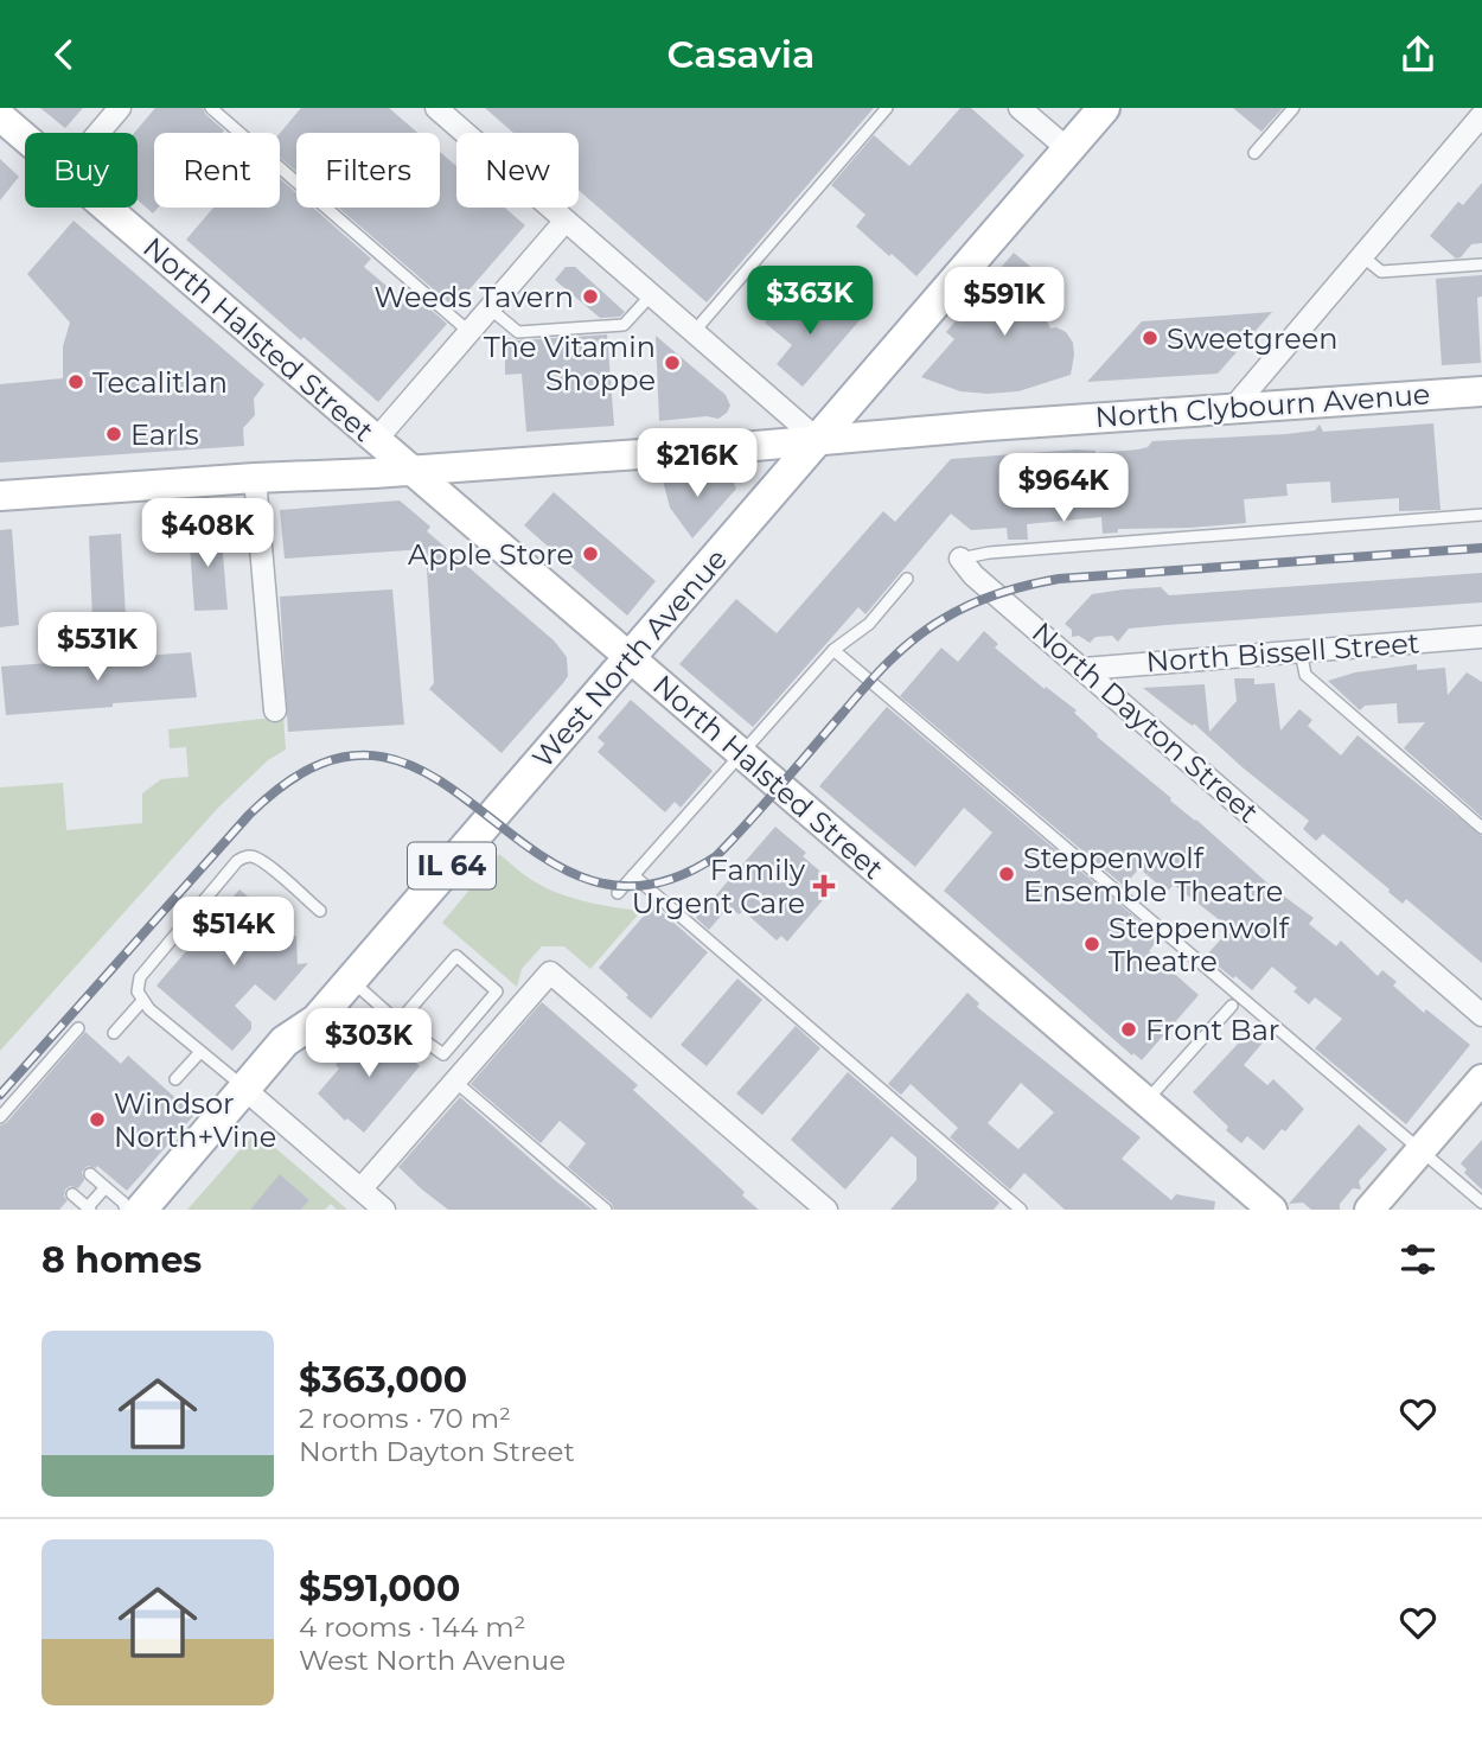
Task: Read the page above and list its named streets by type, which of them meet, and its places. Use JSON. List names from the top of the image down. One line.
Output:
{"streets":{"main road":["North Halsted Street","North Clybourn Avenue","West North Avenue","IL 64"],"street":["North Bissell Street","North Dayton Street"]},"crossings":[["North Halsted Street","North Clybourn Avenue"],["North Halsted Street","West North Avenue"],["North Clybourn Avenue","West North Avenue"],["North Bissell Street","North Dayton Street"]],"places":{"other":["Weeds Tavern","Sweetgreen","The Vitamin Shoppe","Tecalitlan","Earls","Apple Store","Steppenwolf Ensemble Theatre","Steppenwolf Theatre","Front Bar","Windsor North+Vine"],"health":["Family Urgent Care"]},"page":{"header":"Casavia","chip":["Buy","Rent","Filters","New"],"price":["$363K","$591K","$216K","$964K","$408K","$531K","$514K","$303K"],"heading":"8 homes","list":[{"name":"$363,000","note":"2 rooms · 70 m² · North Dayton Street"},{"name":"$591,000","note":"4 rooms · 144 m² · West North Avenue"}]}}
